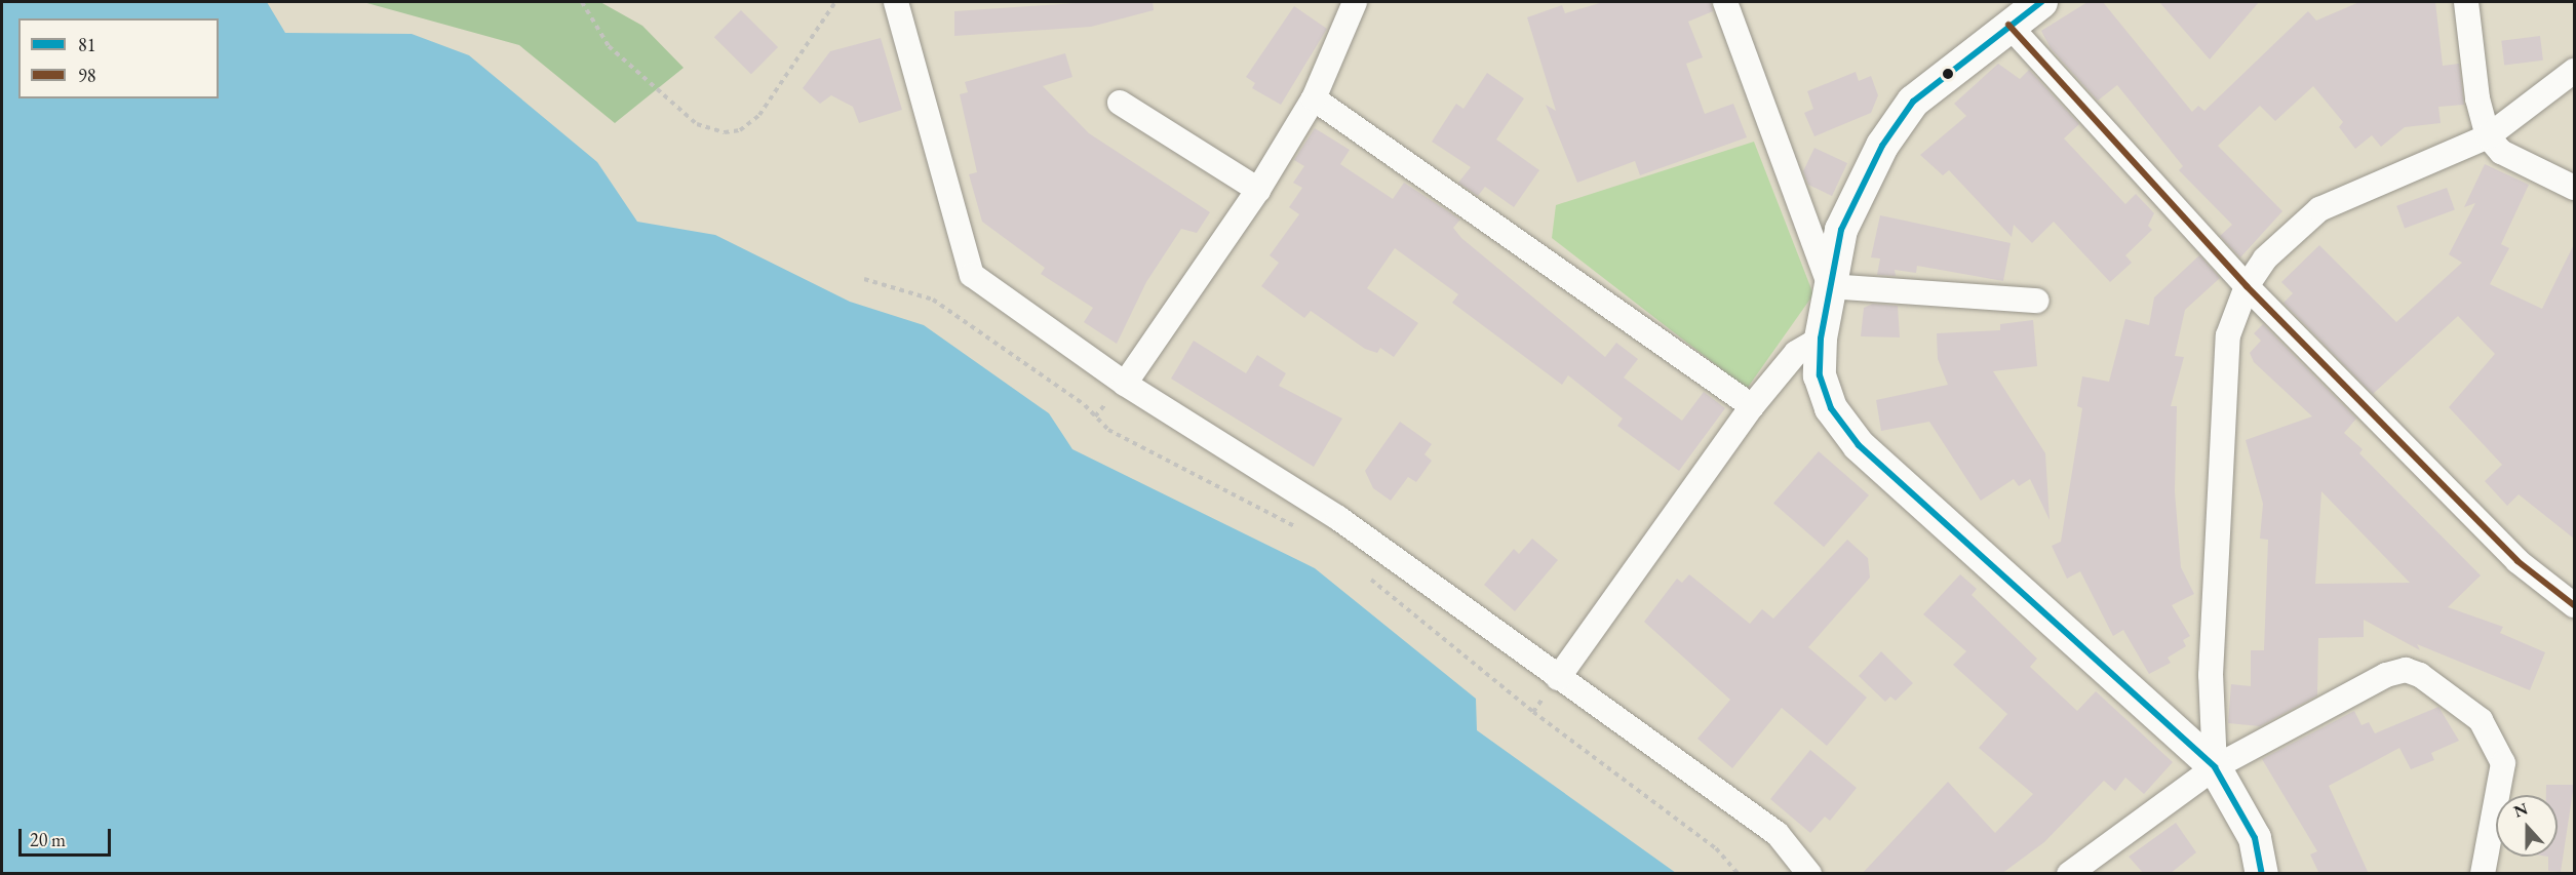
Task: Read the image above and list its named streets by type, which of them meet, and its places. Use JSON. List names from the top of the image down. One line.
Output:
{"lines":["transit line 81","transit line 98"],"legend":["81","98"],"scale_bar":"20 m","north":"top"}
